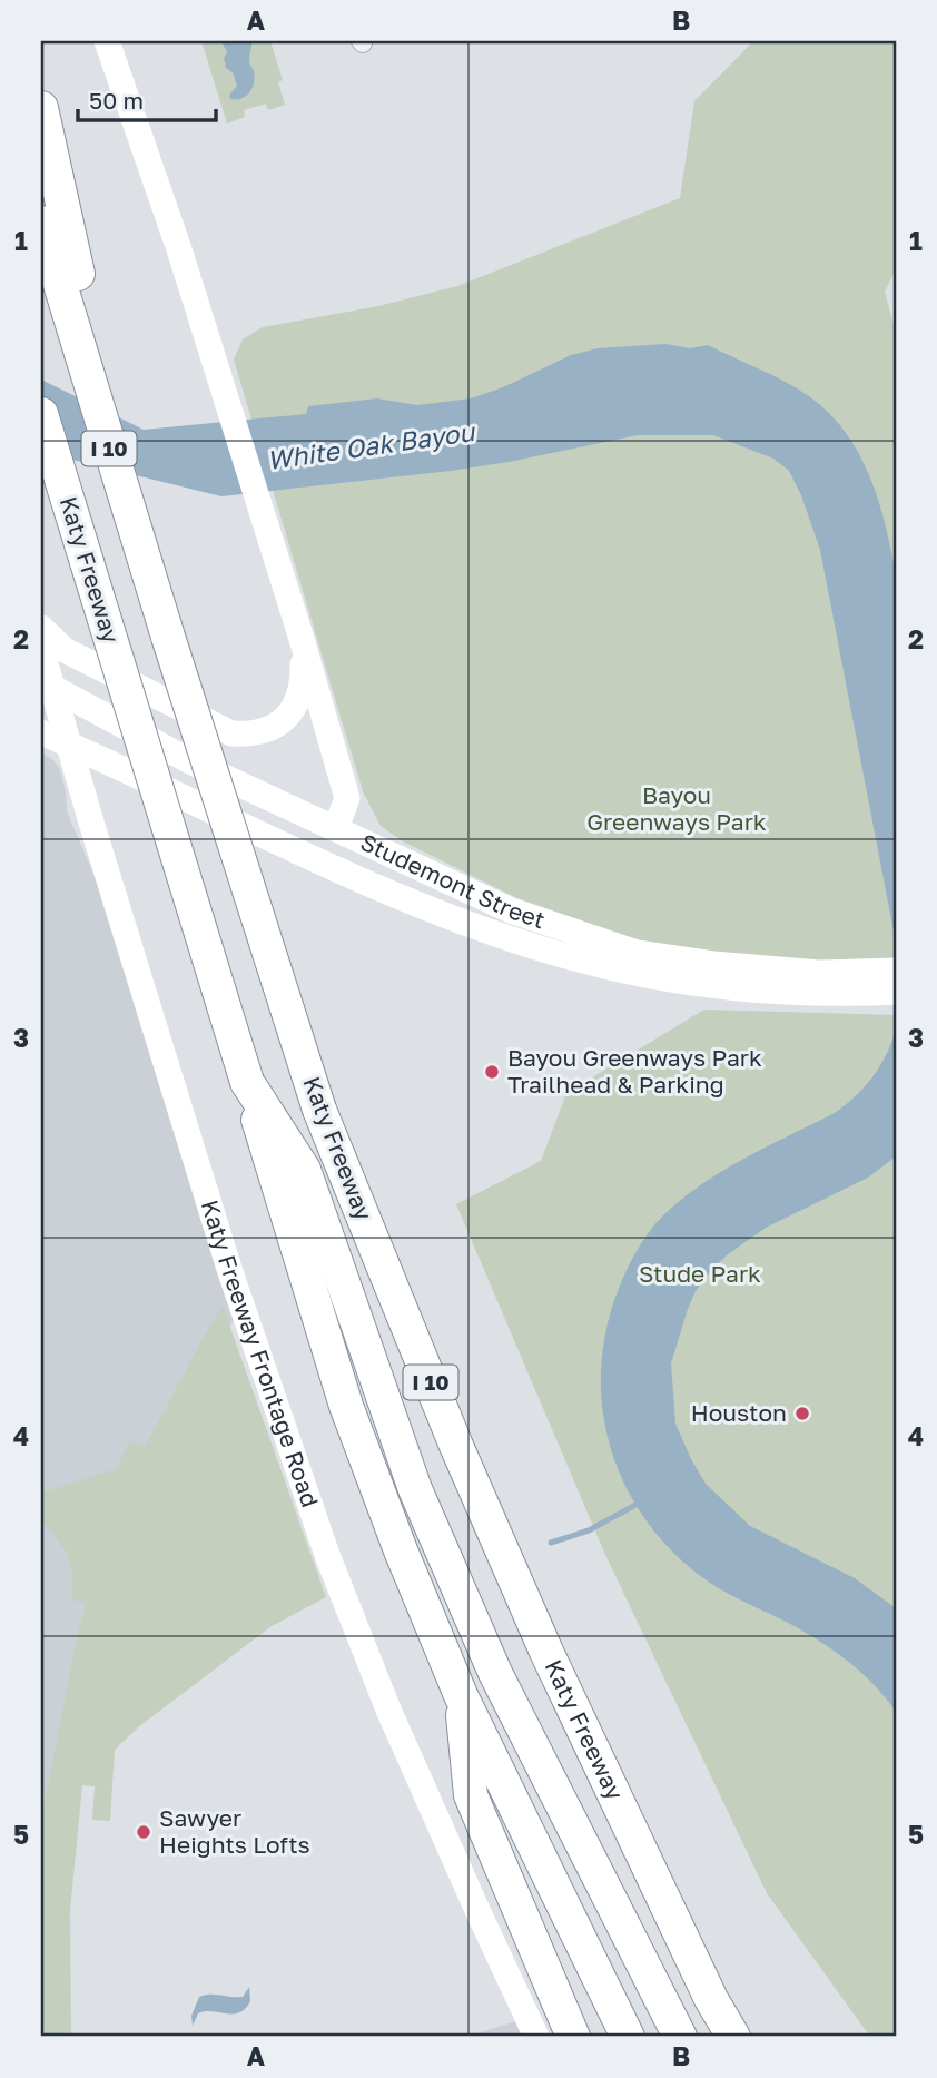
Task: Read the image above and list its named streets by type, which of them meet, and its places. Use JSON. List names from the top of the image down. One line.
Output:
{"streets":{"highway":["I 10","Katy Freeway"],"main road":["Studemont Street","Katy Freeway Frontage Road"]},"crossings":[["Studemont Street","Katy Freeway Frontage Road"]],"water":["White Oak Bayou"],"parks":["Bayou Greenways Park","Stude Park"],"places":["Bayou Greenways Park Trailhead & Parking","Houston","Sawyer Heights Lofts"],"scale_bar":"50 m","grid":{"columns":["A","B"],"rows":["1","2","3","4","5"]}}
